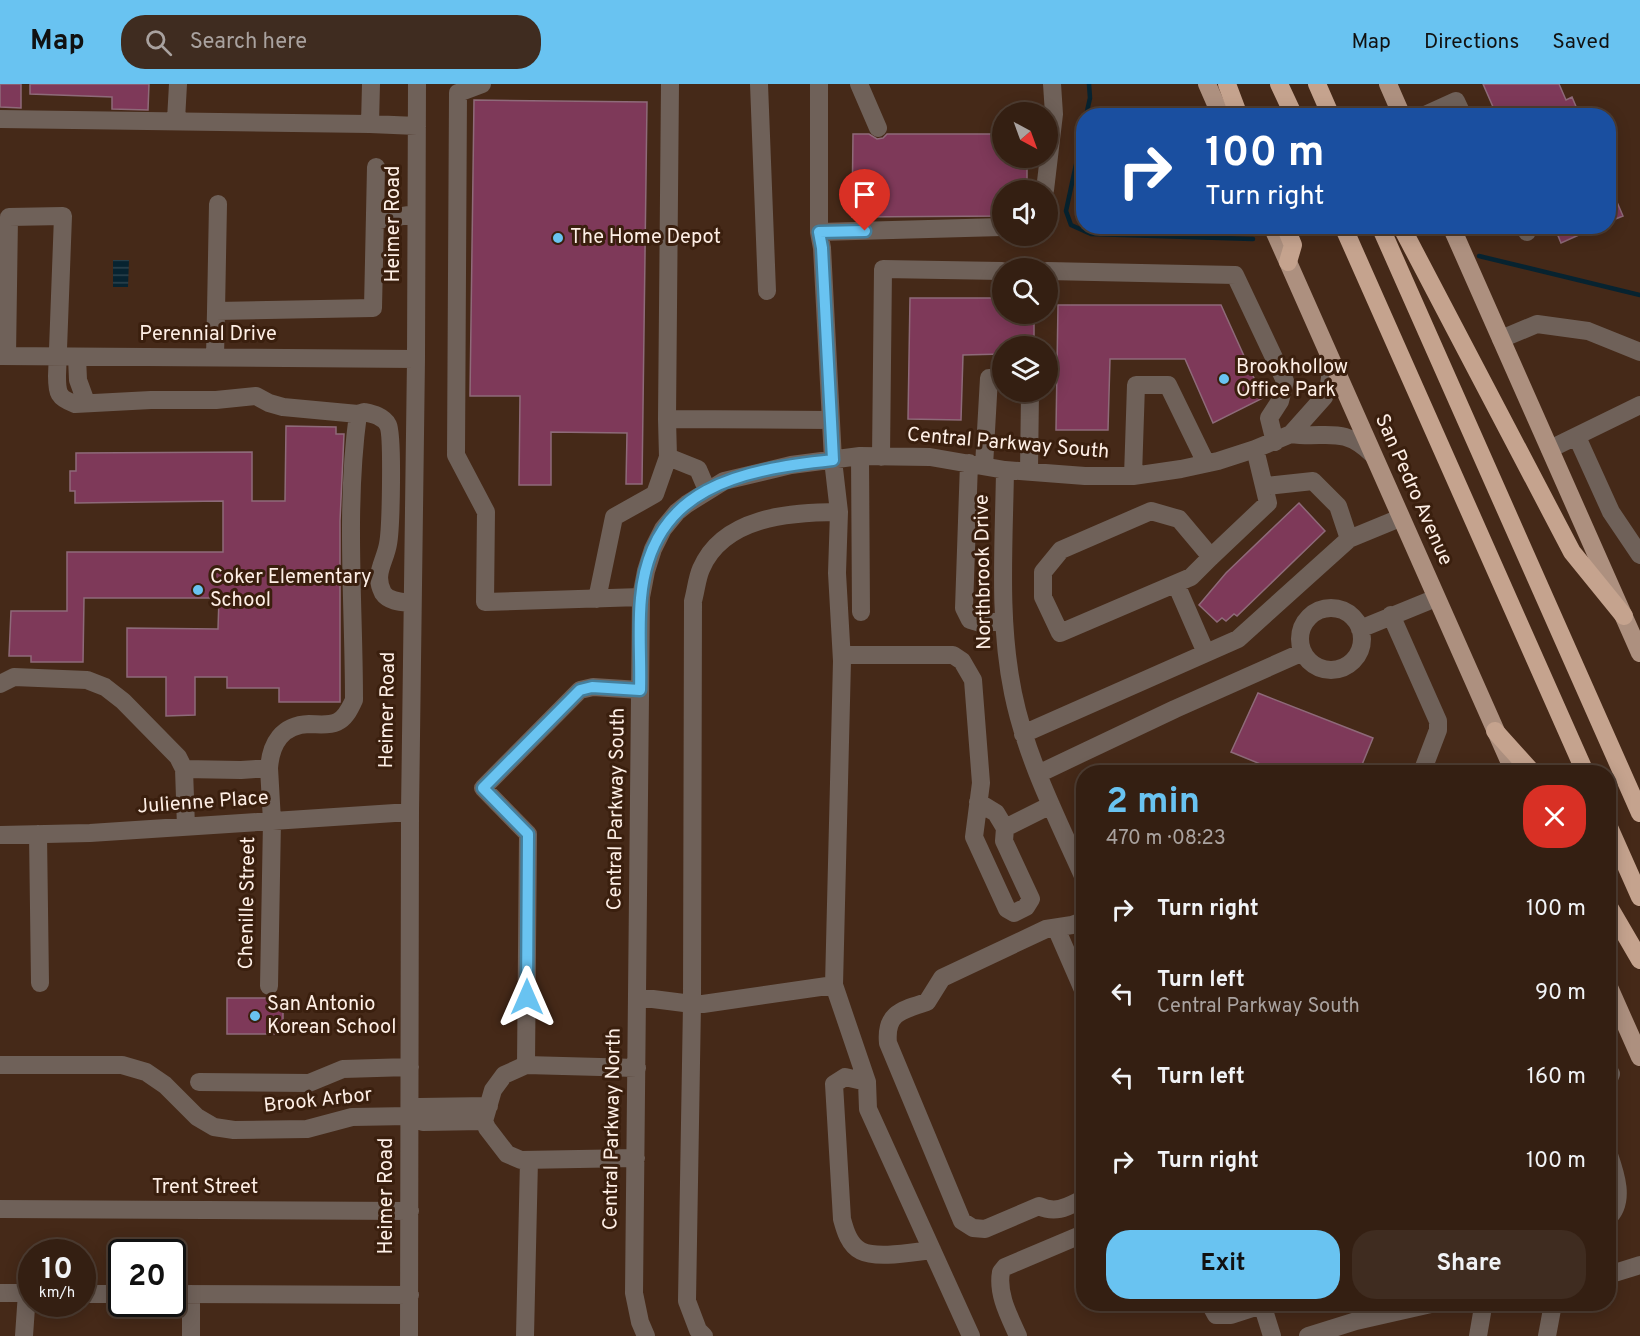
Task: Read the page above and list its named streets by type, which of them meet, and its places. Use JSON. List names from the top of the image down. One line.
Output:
{"streets":{"main road":["San Pedro Avenue"],"street":["Heimer Road","Perennial Drive","Central Parkway South","Northbrook Drive","Julienne Place","Chenille Street","Brook Arbor","Central Parkway North","Trent Street"]},"crossings":[["Heimer Road","Perennial Drive"],["Heimer Road","Julienne Place"],["Heimer Road","Brook Arbor"],["Heimer Road","Trent Street"],["Central Parkway South","San Pedro Avenue"],["Central Parkway South","Northbrook Drive"],["Central Parkway South","Central Parkway North"],["Julienne Place","Chenille Street"]],"places":["The Home Depot","Brookhollow Office Park","Coker Elementary School","San Antonio Korean School"],"north":"bottom right","page":{"header":"Map","search":"Search here","nav":["Map","Directions","Saved"],"turn":["100 m","Turn right"],"heading":["2 min","470 m · 08:23"],"list":[{"name":"Turn right","value":"100 m"},{"name":"Turn left","note":"Central Parkway South","value":"90 m"},{"name":"Turn left","value":"160 m"},{"name":"Turn right","value":"100 m"}],"buttons":["Exit","Share"],"speed":"10 km/h","limit":"20"}}
